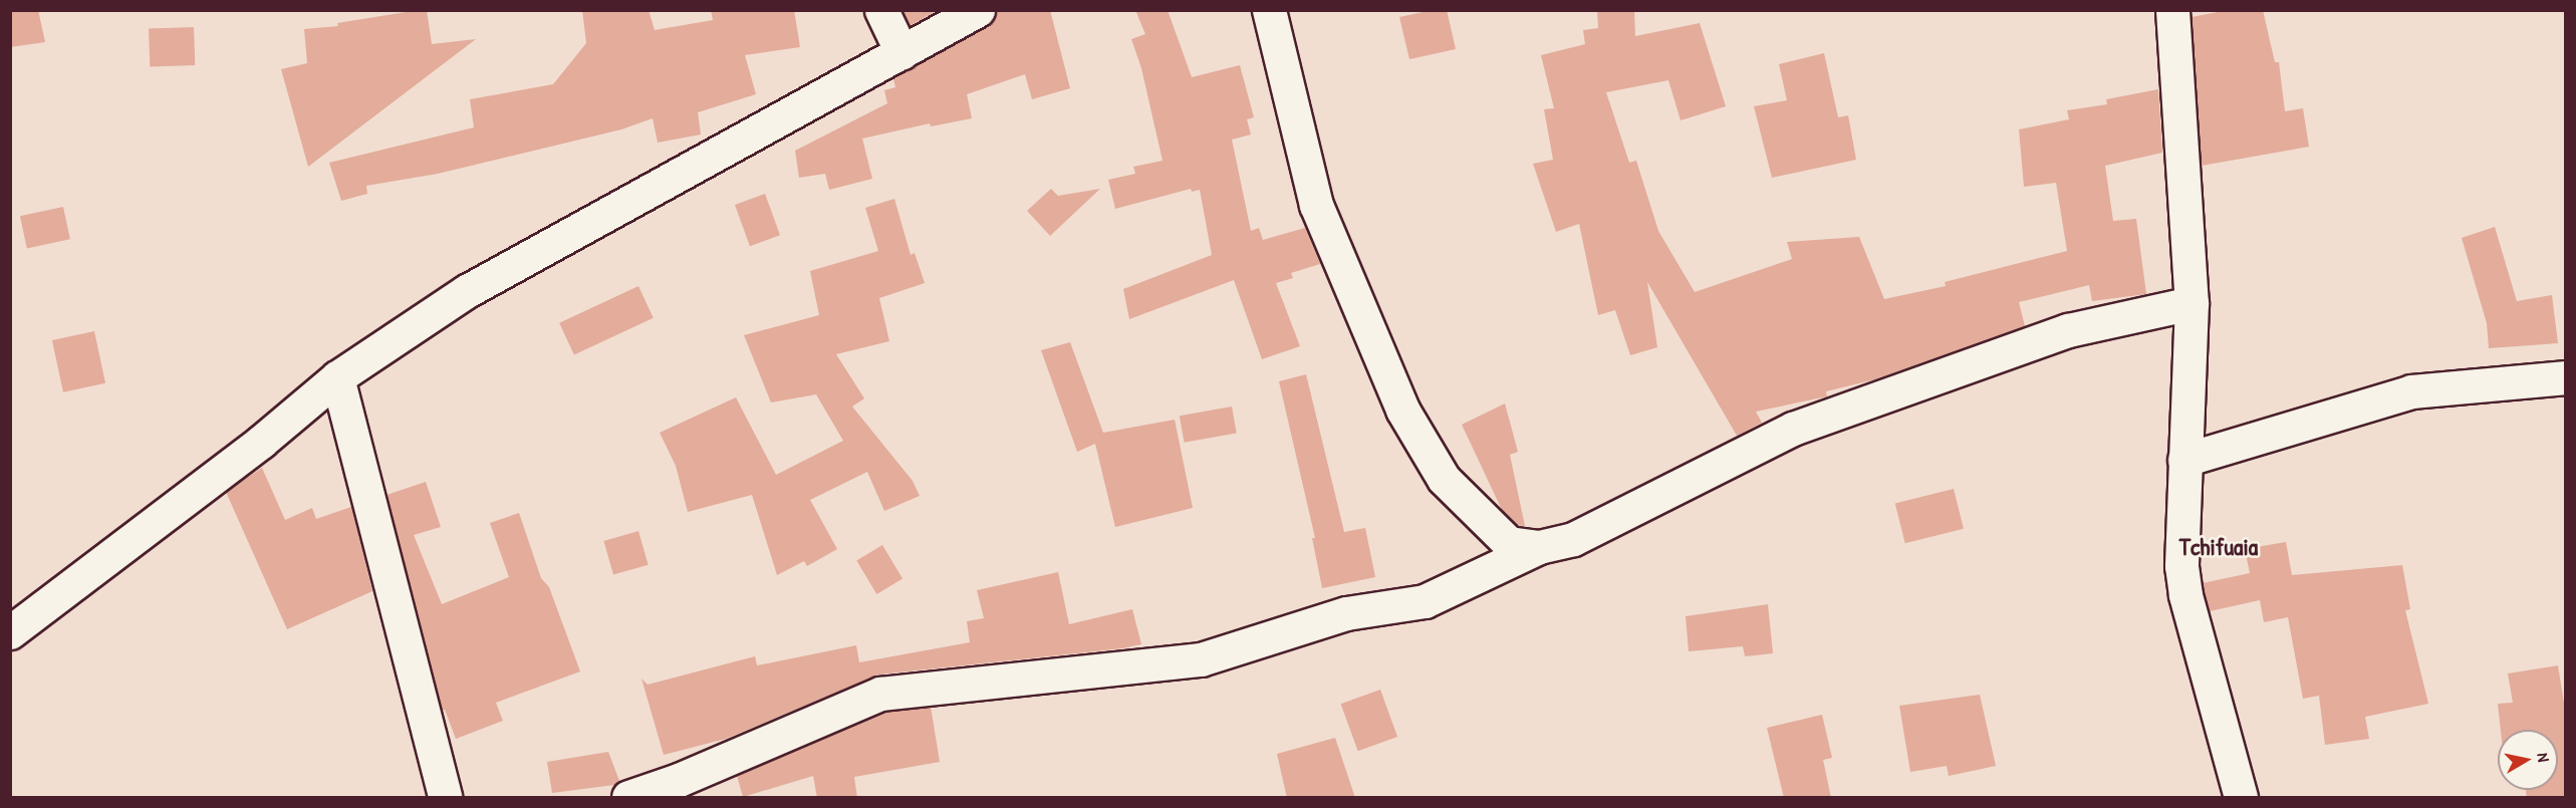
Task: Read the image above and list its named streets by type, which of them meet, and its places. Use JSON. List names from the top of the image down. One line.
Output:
{"districts":["Tchifuaia"],"north":"right"}
